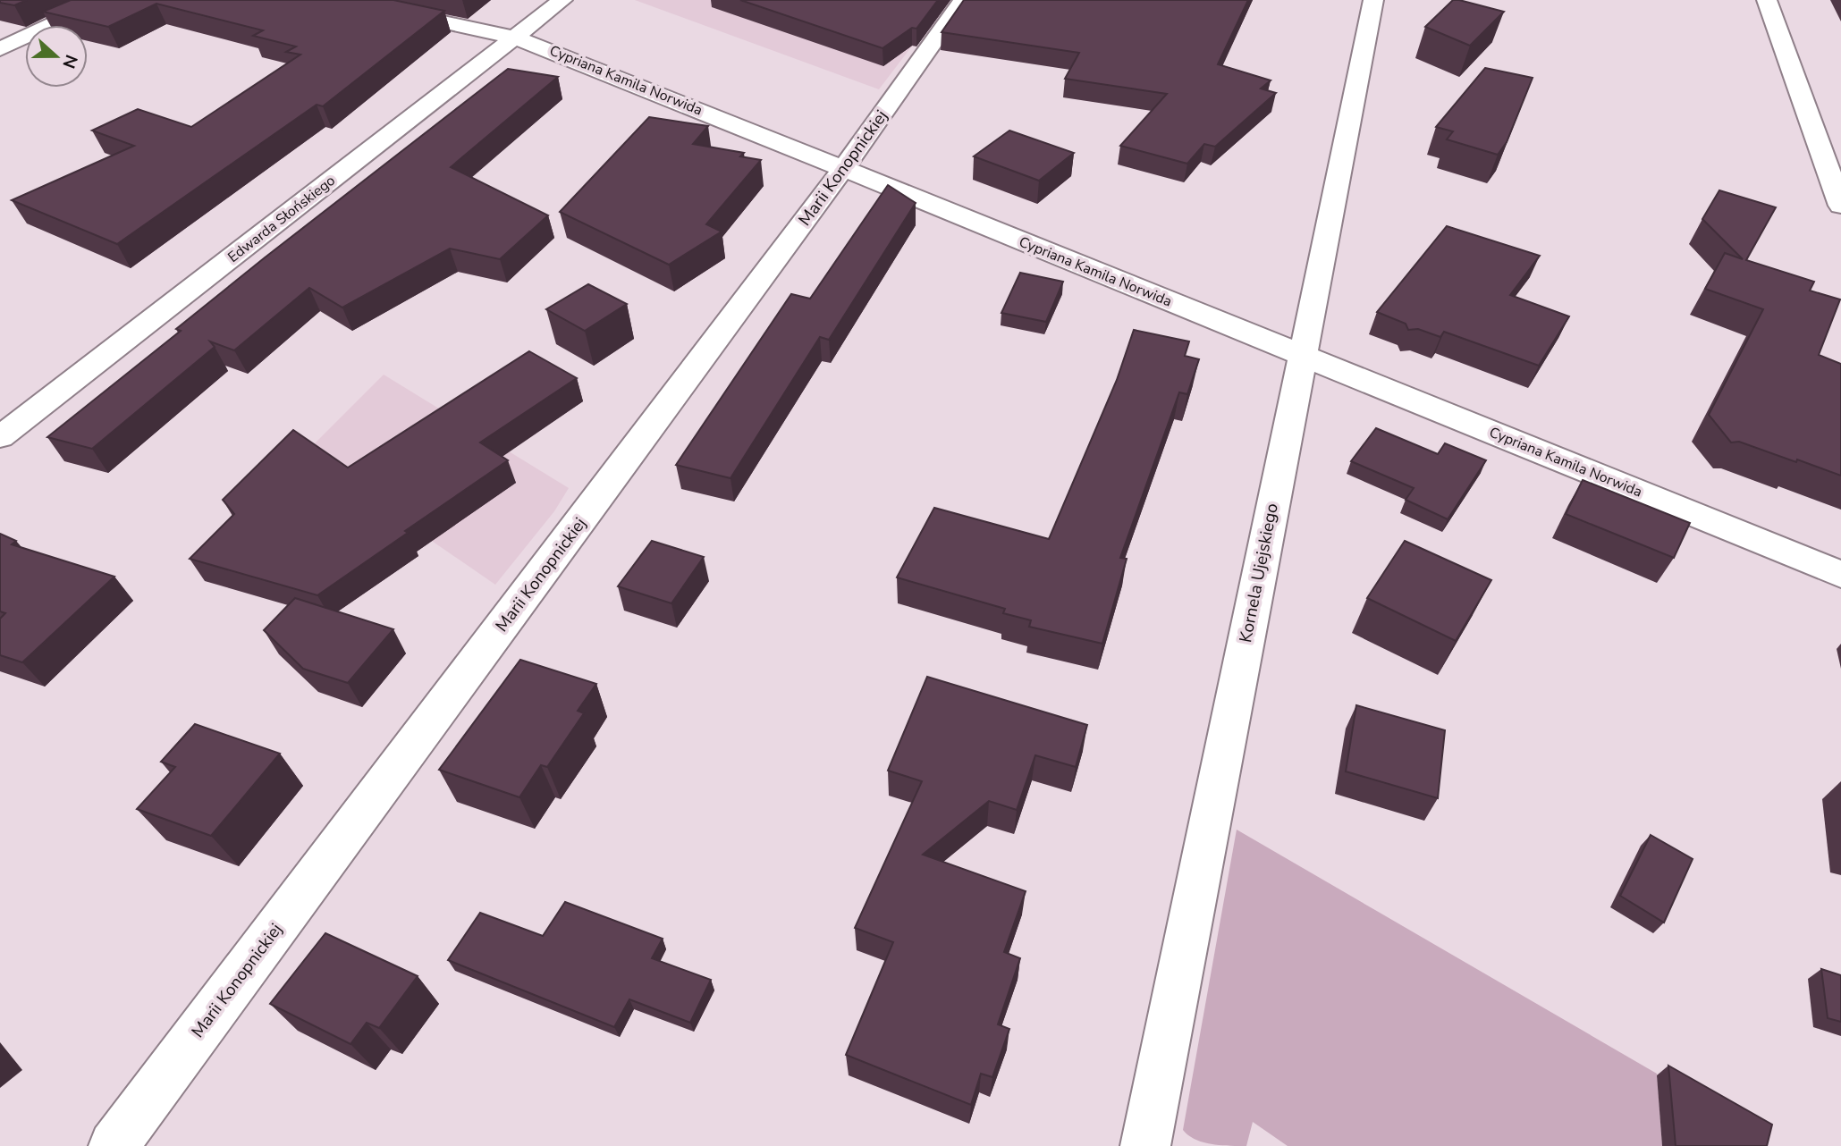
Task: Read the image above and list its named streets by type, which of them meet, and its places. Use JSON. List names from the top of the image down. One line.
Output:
{"streets":{"street":["Cypriana Kamila Norwida","Marii Konopnickiej","Edwarda Słońskiego","Kornela Ujejskiego"]},"crossings":[["Cypriana Kamila Norwida","Marii Konopnickiej"],["Cypriana Kamila Norwida","Edwarda Słońskiego"],["Cypriana Kamila Norwida","Kornela Ujejskiego"]],"north":"right"}
